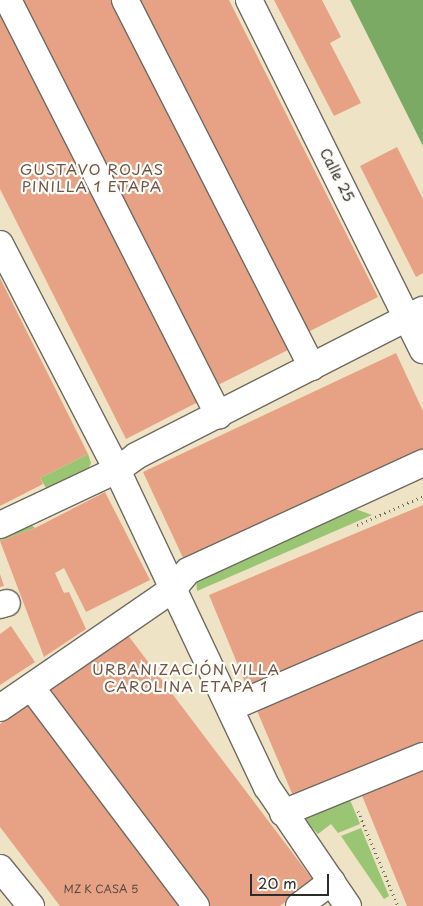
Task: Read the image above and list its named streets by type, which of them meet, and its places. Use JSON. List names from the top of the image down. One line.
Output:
{"streets":{"street":["Calle 25"]},"districts":["GUSTAVO ROJAS PINILLA 1 ETAPA","URBANIZACIÓN VILLA CAROLINA ETAPA 1"],"house_numbers":["MZ K CASA 5"],"scale_bar":"20 m"}
